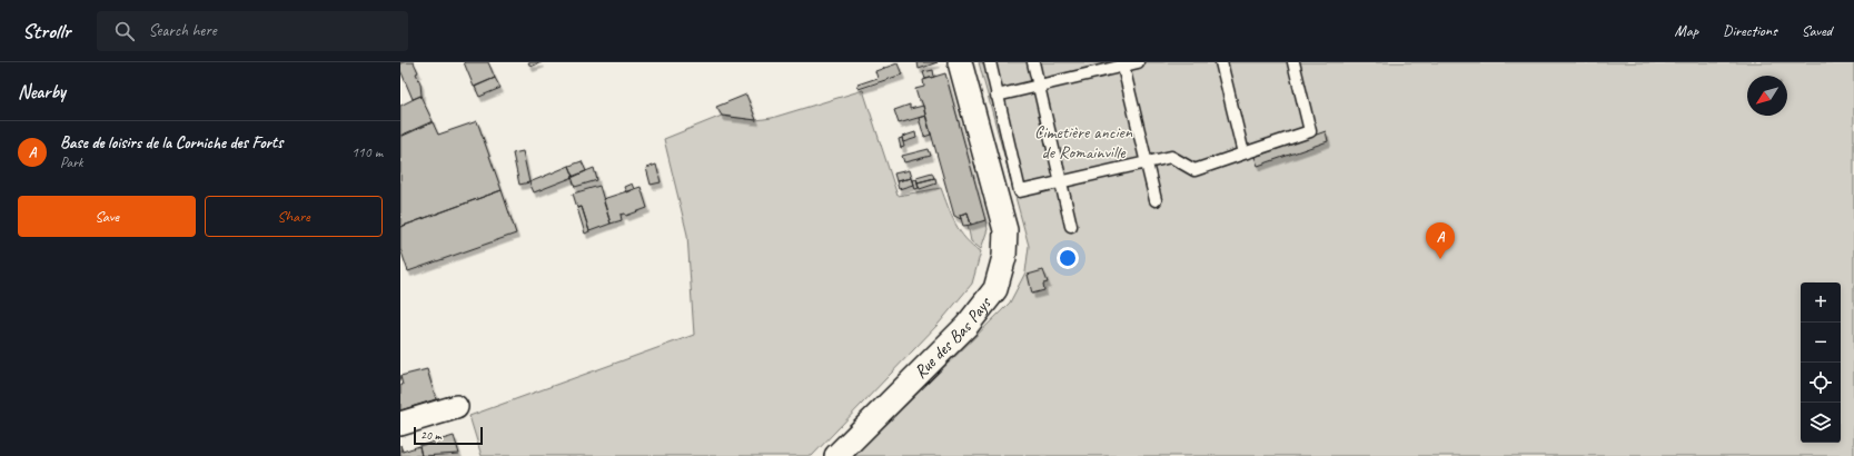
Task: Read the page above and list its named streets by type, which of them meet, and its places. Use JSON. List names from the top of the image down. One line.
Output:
{"streets":{"street":["Rue des Bas Pays"]},"parks":["Cimetière ancien de Romainville"],"scale_bar":"20 m","north":"bottom left","page":{"header":"Strollr","search":"Search here","nav":["Map","Directions","Saved"],"heading":"Nearby","list":[{"mark":"A","name":"Base de loisirs de la Corniche des Forts","note":"Park","value":"110 m"}],"buttons":["Save","Share"],"pins":"A","map_buttons":["+","−"],"scale":"20 m"}}
